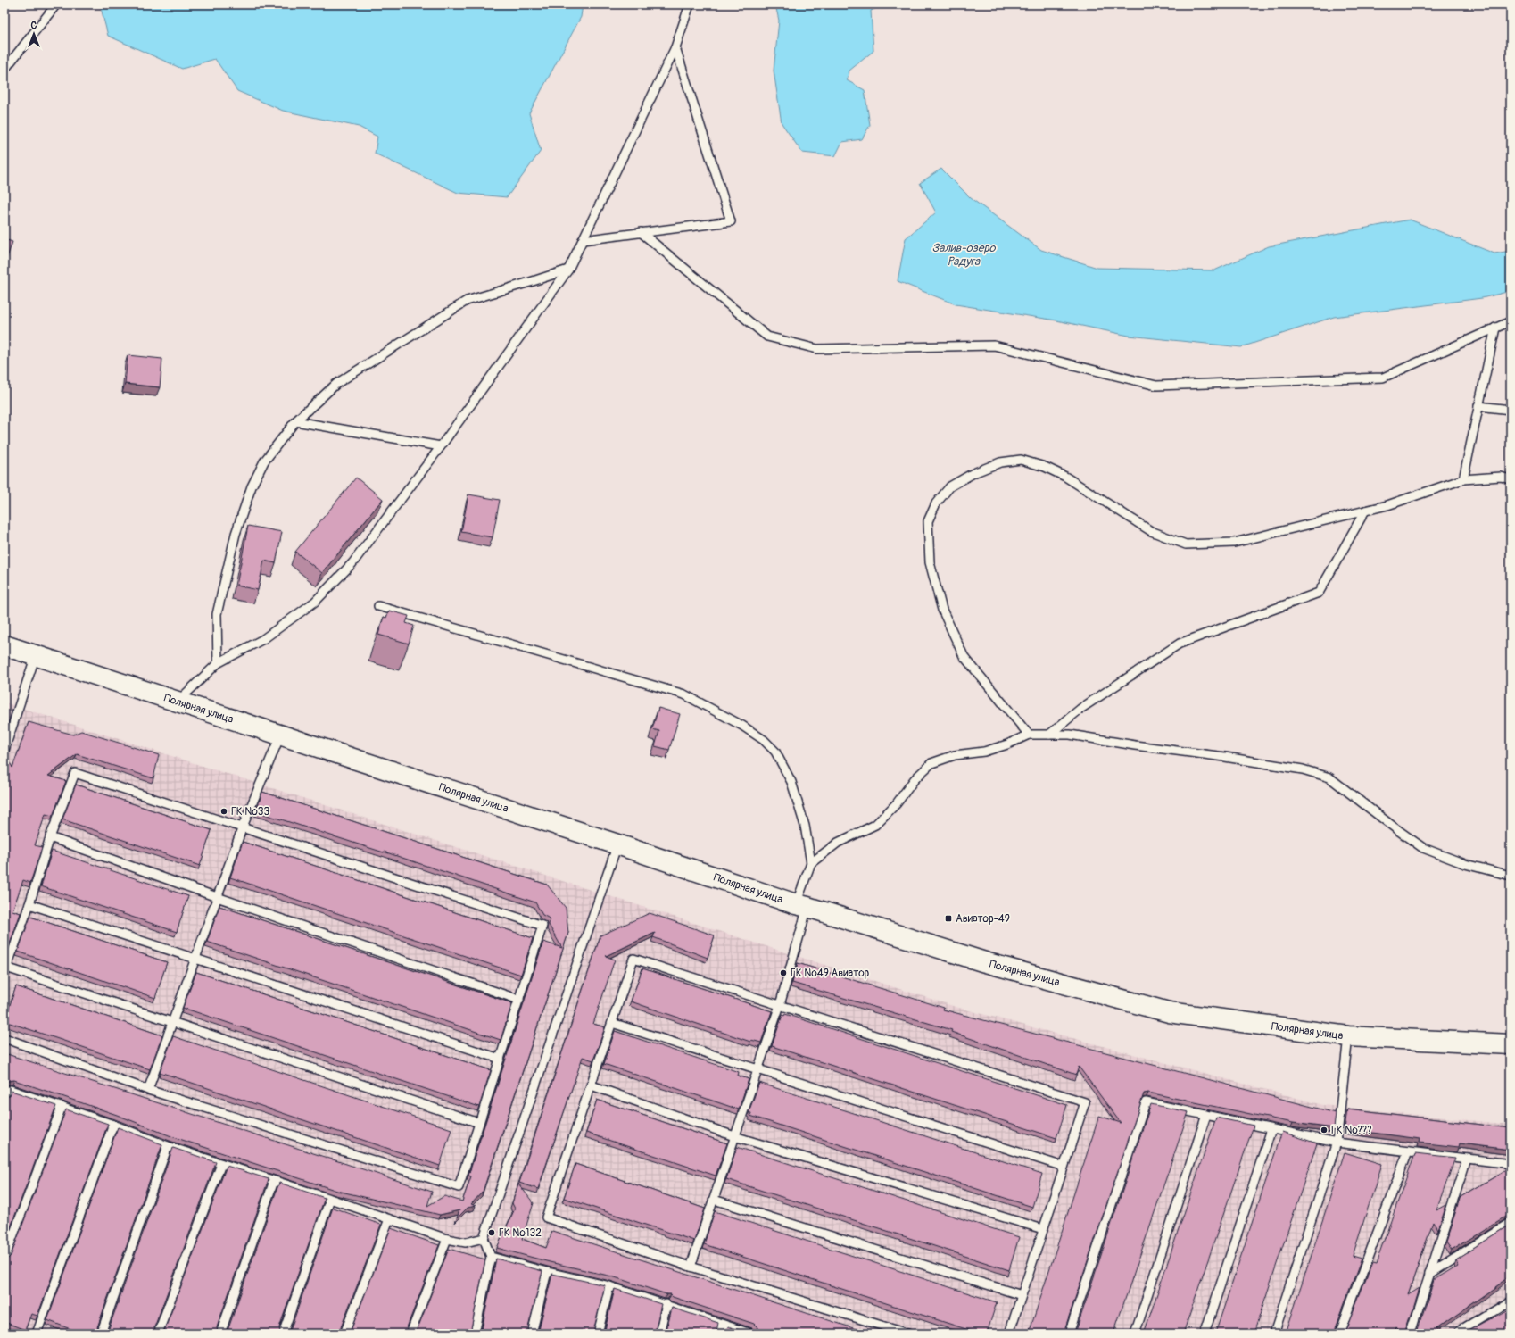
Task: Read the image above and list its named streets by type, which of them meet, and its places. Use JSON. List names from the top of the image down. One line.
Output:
{"streets":{"main road":["Полярная улица"]},"water":["Залив-озеро Радуга"],"places":{"other":["ГК №33","ГК №49 Авиатор","ГК №???","ГК №132"],"transit":["Авиатор-49"]},"north":"top"}
